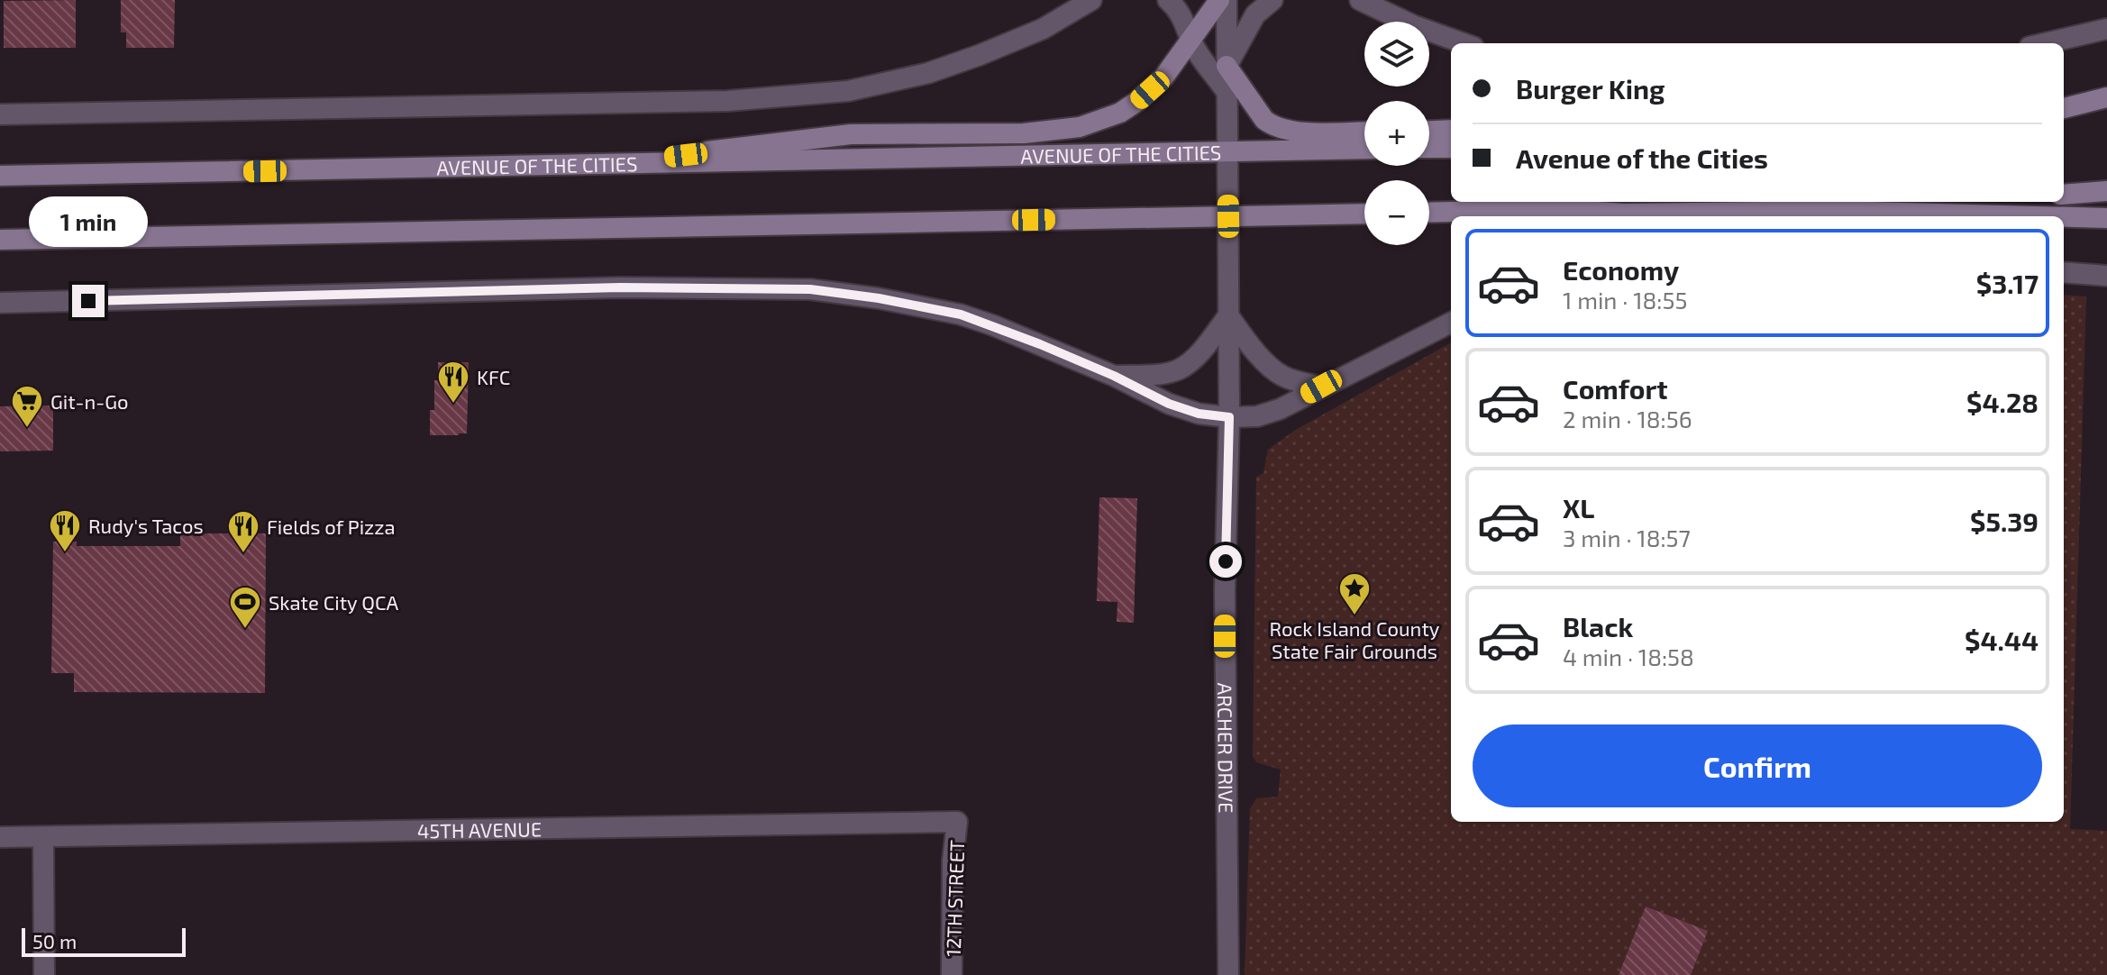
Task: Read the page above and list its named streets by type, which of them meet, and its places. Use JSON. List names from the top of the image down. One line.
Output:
{"streets":{"main road":["AVENUE OF THE CITIES"],"street":["ARCHER DRIVE","45TH AVENUE","12TH STREET"]},"crossings":[["AVENUE OF THE CITIES","ARCHER DRIVE"],["45TH AVENUE","12TH STREET"]],"places":{"restaurant":["KFC","Rudy's Tacos","Fields of Pizza"],"supermarket":["Git-n-Go"],"place":["Rock Island County State Fair Grounds"],"sports":["Skate City QCA"]},"scale_bar":"50 m","page":{"map_buttons":["+","−"],"banner":["Burger King","Avenue of the Cities"],"bubble":"1 min","list":[{"name":"Economy","note":"1 min · 18:55","value":"$3.17"},{"name":"Comfort","note":"2 min · 18:56","value":"$4.28"},{"name":"XL","note":"3 min · 18:57","value":"$5.39"},{"name":"Black","note":"4 min · 18:58","value":"$4.44"}],"buttons":"Confirm","scale":"50 m"}}
